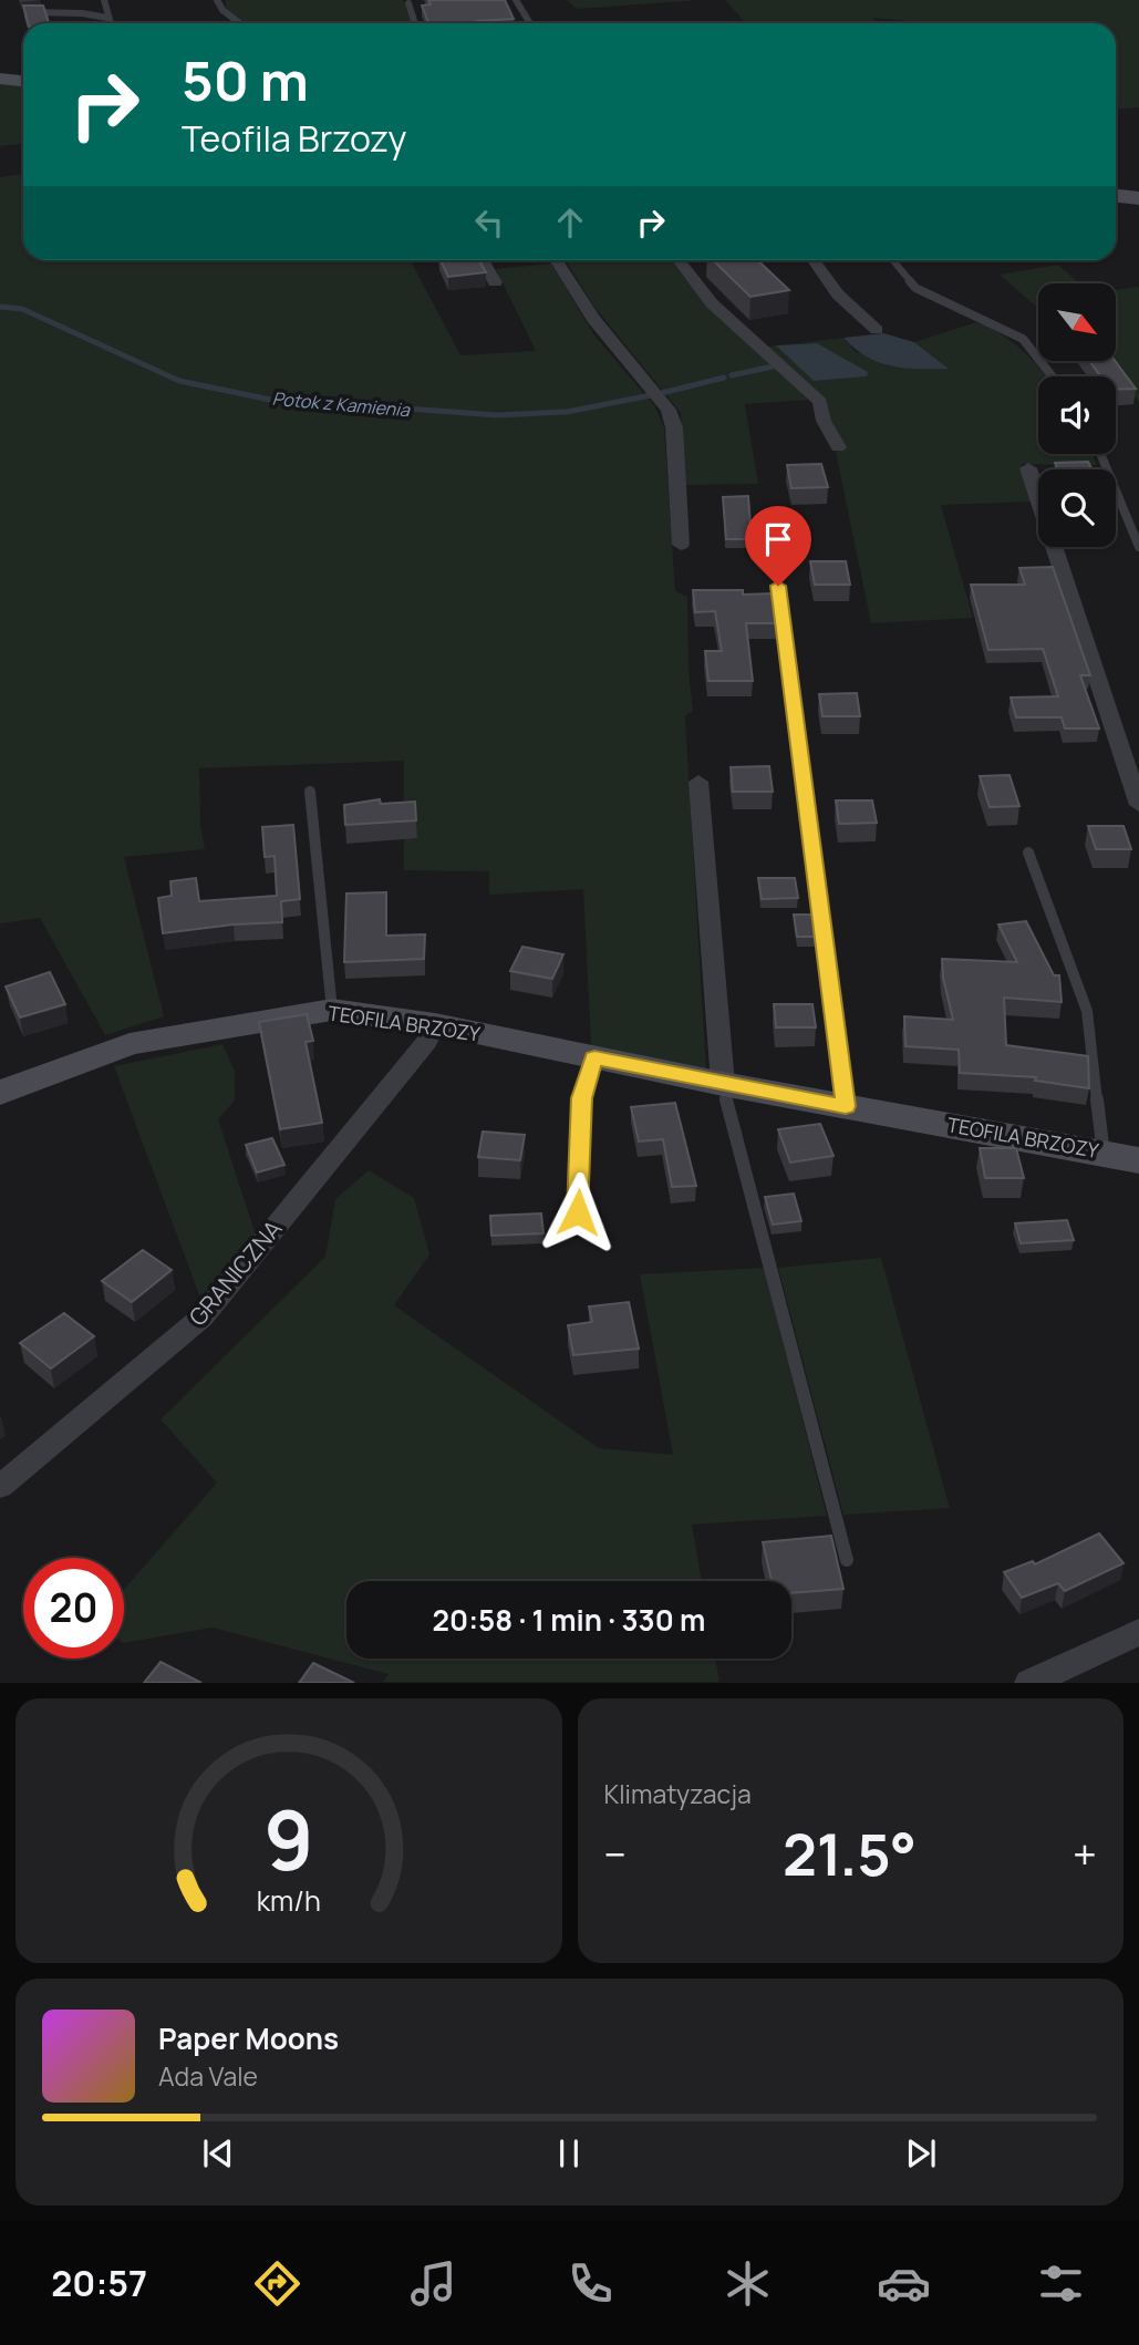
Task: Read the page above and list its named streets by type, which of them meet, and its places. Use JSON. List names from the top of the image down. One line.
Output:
{"streets":{"street":["TEOFILA BRZOZY","GRANICZNA"]},"crossings":[["TEOFILA BRZOZY","GRANICZNA"]],"water":["Potok z Kamienia"],"north":"bottom right","page":{"turn":["50 m","Teofila Brzozy"],"limit":"20","trip":"20:58 · 1 min · 330 m","tile":"Klimatyzacja","heat":["−","21.5°","+"],"song":["Paper Moons","Ada Vale"],"tabs":"20:57","gauge":["9","km/h"]}}
